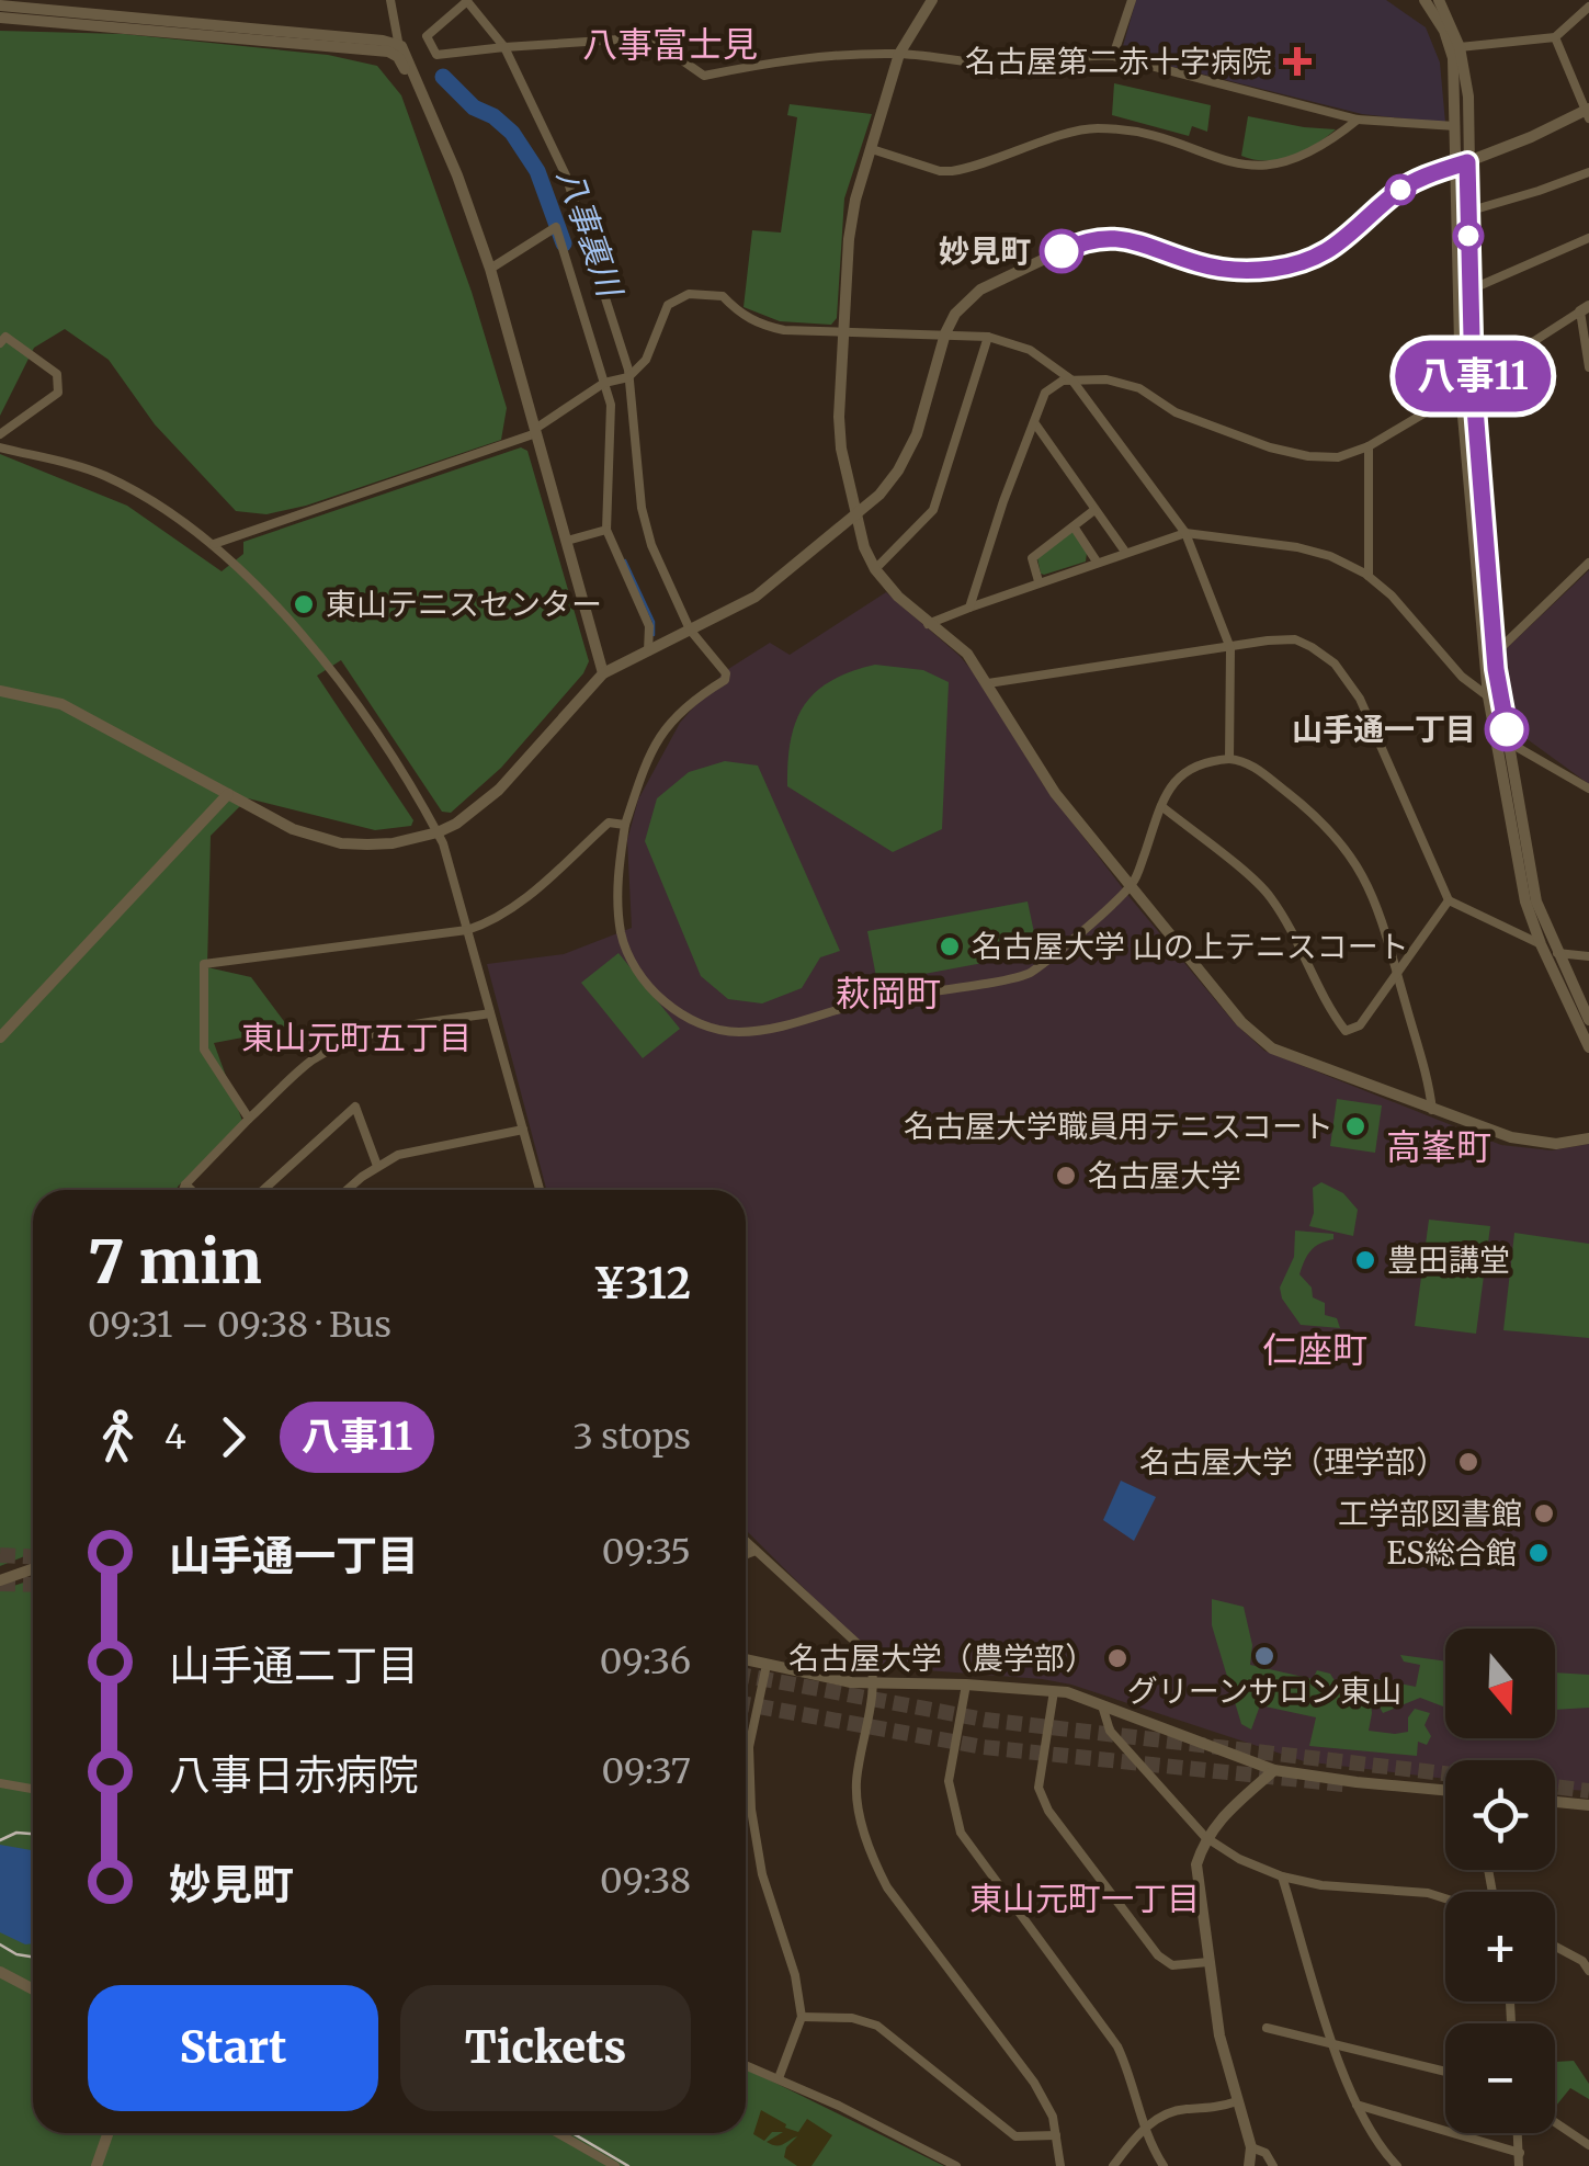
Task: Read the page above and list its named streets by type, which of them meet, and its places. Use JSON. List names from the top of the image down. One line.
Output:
{"districts":["八事富士見","萩岡町","東山元町五丁目","高峯町","仁座町","東山元町一丁目"],"water":["八事裏川"],"places":{"health":["名古屋第二赤十字病院"],"other":["妙見町","東山テニスセンター","山手通一丁目","名古屋大学 山の上テニスコート","名古屋大学職員用テニスコート","名古屋大学","豊田講堂","名古屋大学（理学部）","工学部図書館","ES総合館","グリーンサロン東山","名古屋大学（農学部）"]},"lines":["bus line 八事11"],"north":"bottom","page":{"on_map":"八事11","heading":["7 min","09:31 – 09:38 · Bus","¥312"],"legs":["4","八事11","3 stops"],"list":[{"name":"山手通一丁目","value":"09:35"},{"name":"山手通二丁目","value":"09:36"},{"name":"八事日赤病院","value":"09:37"},{"name":"妙見町","value":"09:38"}],"map_buttons":["+","−"],"buttons":["Start","Tickets"]}}
